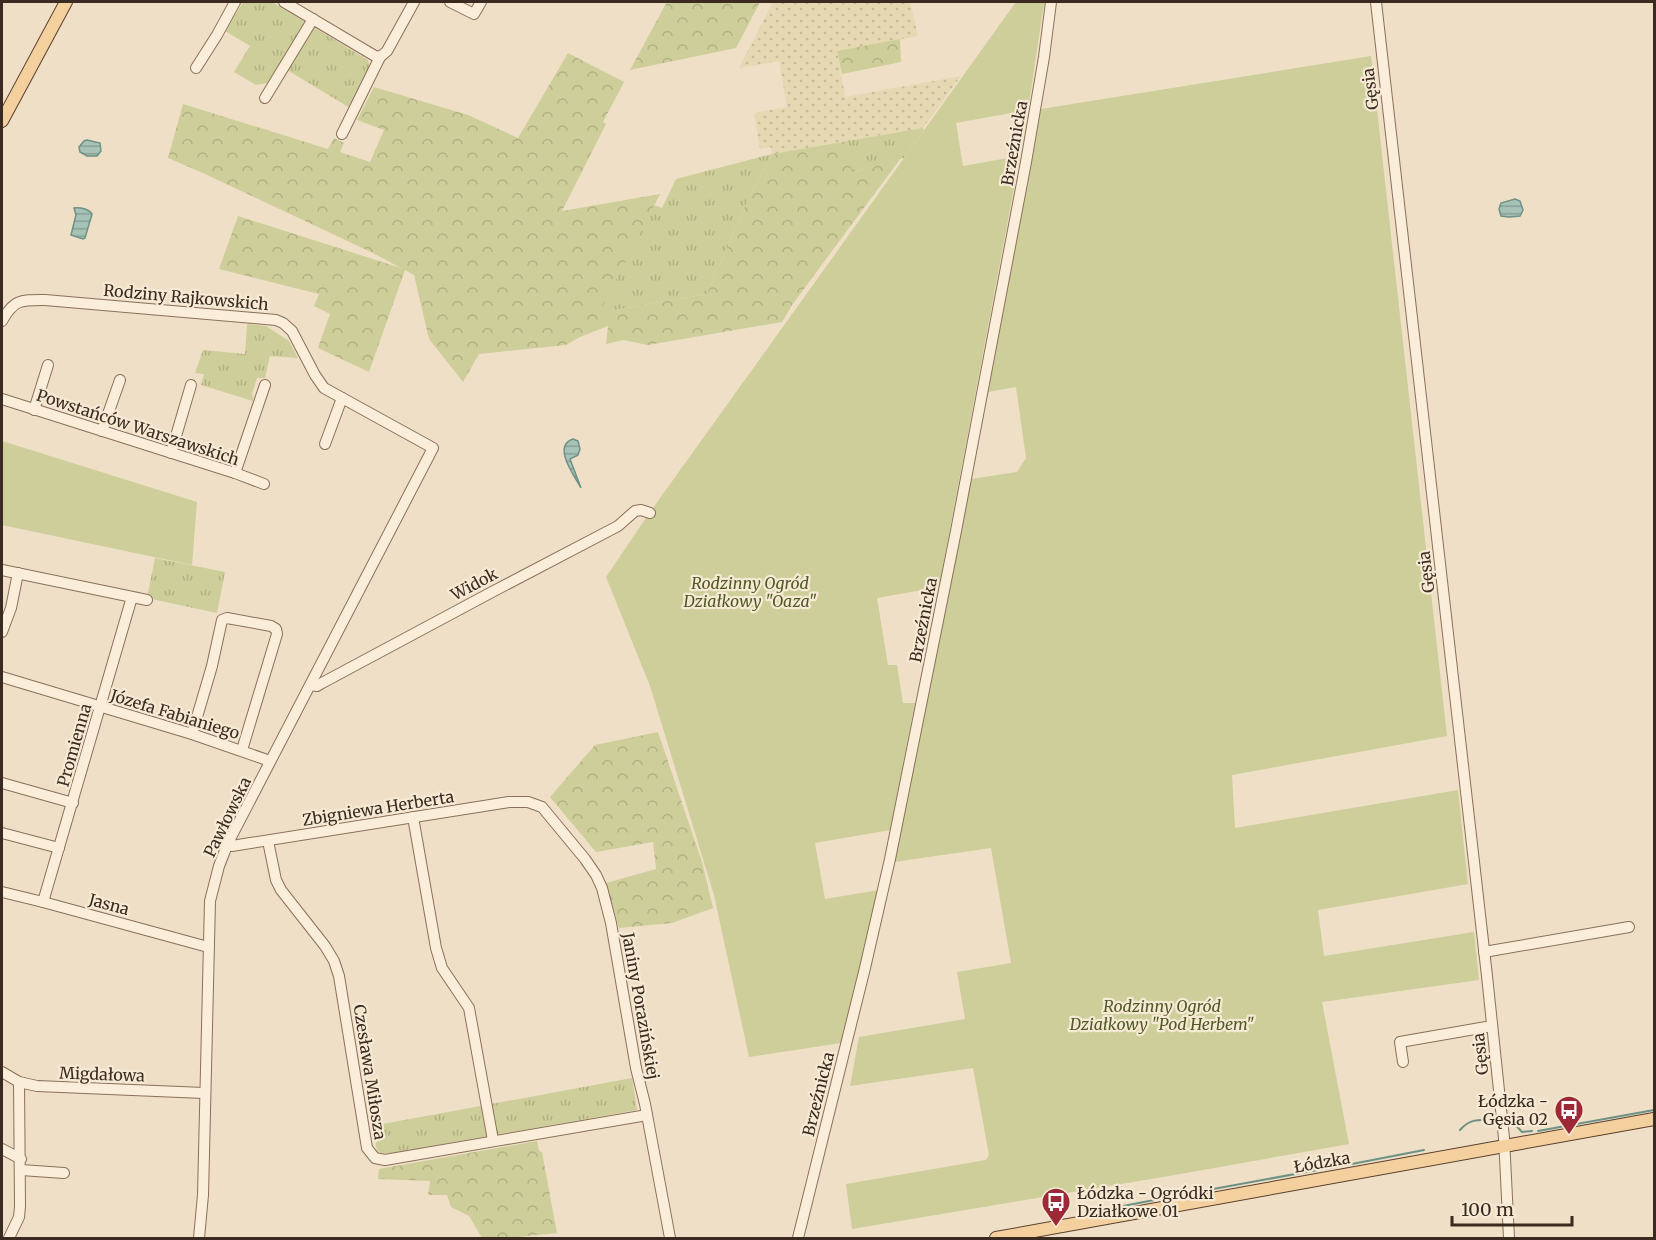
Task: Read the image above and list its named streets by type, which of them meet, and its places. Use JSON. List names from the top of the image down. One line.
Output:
{"streets":{"main road":["Łódzka"],"street":["Gęsia","Brzeźnicka","Rodziny Rajkowskich","Powstańców Warszawskich","Widok","Józefa Fabianiego","Promienna","Zbigniewa Herberta","Pawłowska","Jasna","Janiny Porazińskiej","Czesława Miłosza","Migdałowa"]},"crossings":[["Gęsia","Łódzka"],["Rodziny Rajkowskich","Pawłowska"],["Widok","Pawłowska"],["Józefa Fabianiego","Promienna"],["Józefa Fabianiego","Pawłowska"],["Promienna","Jasna"],["Zbigniewa Herberta","Pawłowska"],["Zbigniewa Herberta","Janiny Porazińskiej"],["Zbigniewa Herberta","Czesława Miłosza"],["Pawłowska","Jasna"],["Pawłowska","Migdałowa"],["Janiny Porazińskiej","Czesława Miłosza"]],"parks":["Rodzinny Ogród Działkowy \"Oaza\"","Rodzinny Ogród Działkowy \"Pod Herbem\""],"places":{"bus stop":["Łódzka - Gęsia 02","Łódzka - Ogródki Działkowe 01"]},"scale_bar":"100 m"}
